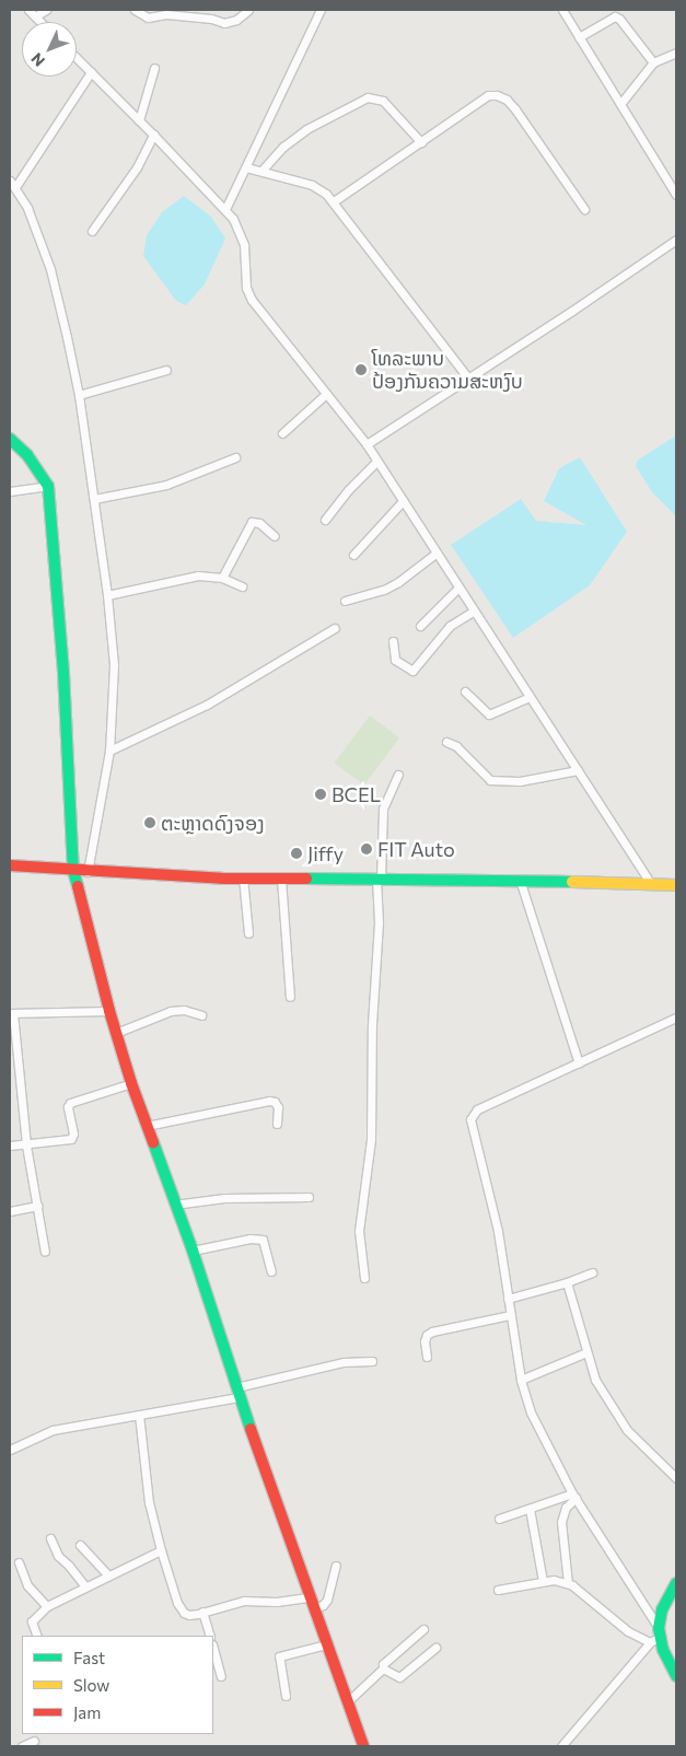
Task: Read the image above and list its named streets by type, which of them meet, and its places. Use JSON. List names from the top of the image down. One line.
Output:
{"places":["ໂທລະພາບ ປ້ອງກັນຄວາມສະຫງົບ","BCEL","ຕະຫຼາດດົງຈອງ","FIT Auto","Jiffy"],"legend":["Fast","Slow","Jam"],"north":"bottom left"}
